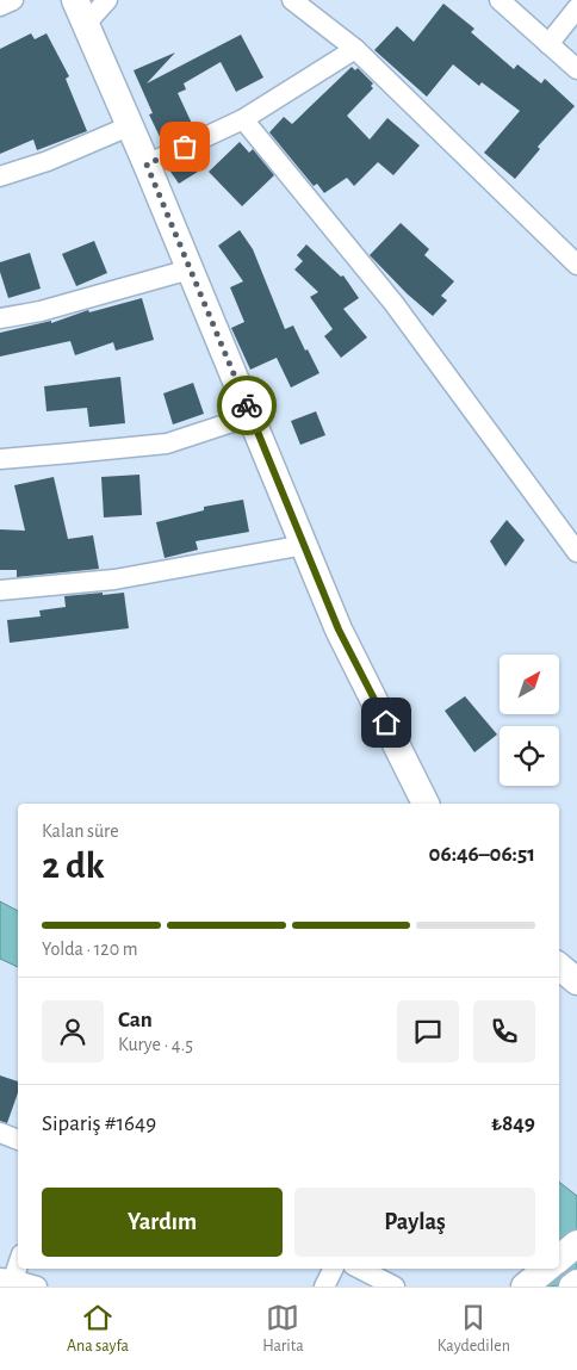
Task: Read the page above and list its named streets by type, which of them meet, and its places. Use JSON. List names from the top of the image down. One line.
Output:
{"north":"top right","page":{"heading":["2 dk","Kalan süre","06:46–06:51"],"panel":["Can","Kurye · 4.5","Sipariş #1649","₺849"],"bar":"Yolda · 120 m","buttons":["Yardım","Paylaş"],"tabs":["Ana sayfa","Harita","Kaydedilen"]}}
